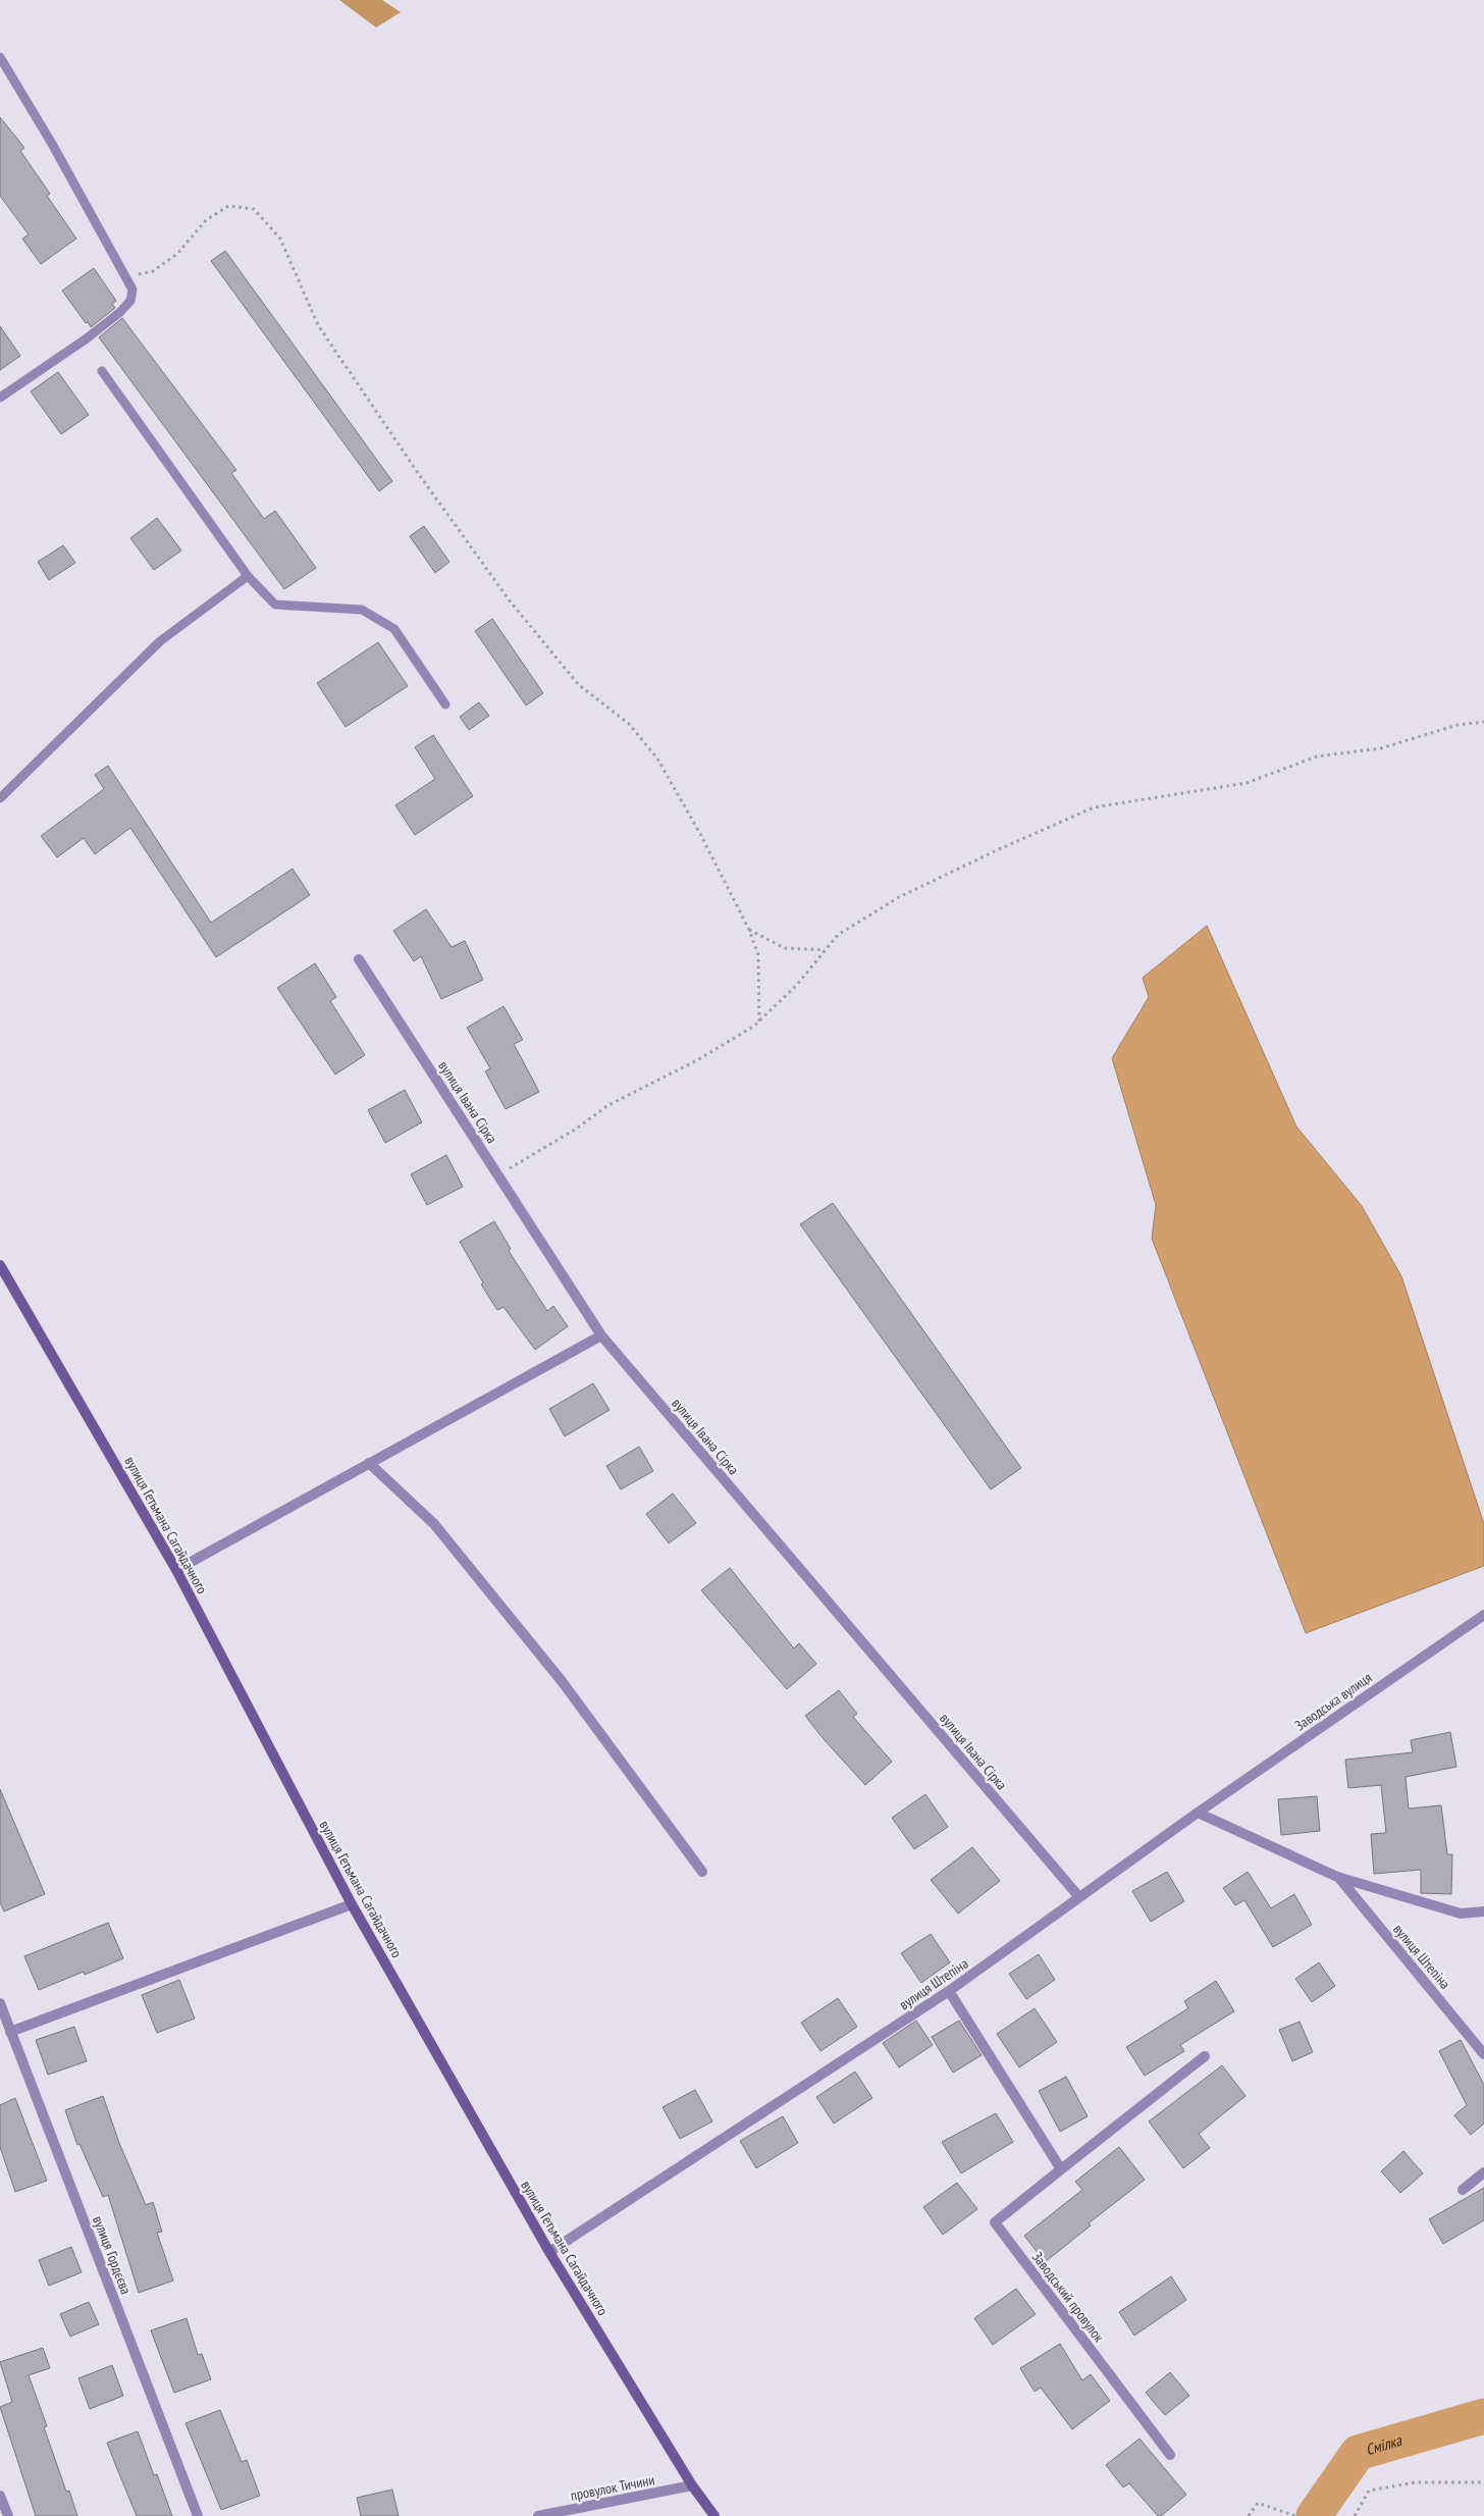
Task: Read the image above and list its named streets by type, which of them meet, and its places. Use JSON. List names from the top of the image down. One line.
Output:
{"streets":{"main road":["вулиця Гетьмана Сагайдачного"],"street":["вулиця Івана Сірка","Заводська вулиця","вулиця Штепіна","вулиця Гордєєва","Заводський провулок","провулок Тичини"]},"crossings":[["вулиця Івана Сірка","вулиця Штепіна"],["вулиця Гетьмана Сагайдачного","вулиця Штепіна"],["вулиця Гетьмана Сагайдачного","провулок Тичини"],["Заводська вулиця","вулиця Штепіна"]],"water":["Смілка"]}
